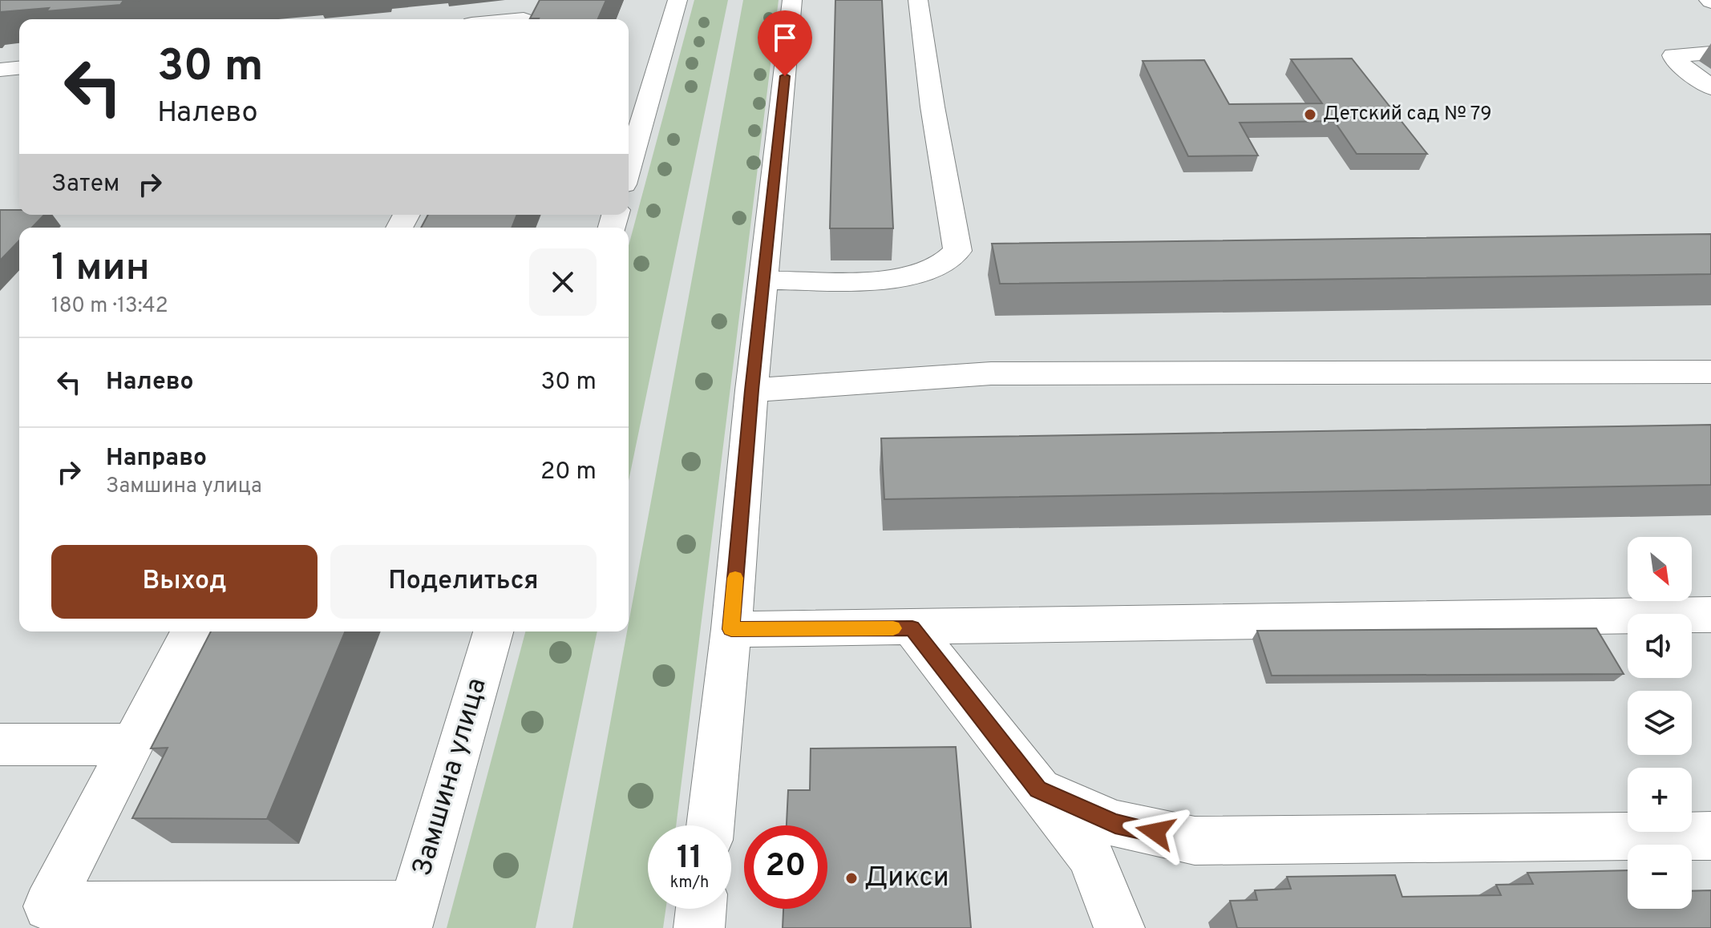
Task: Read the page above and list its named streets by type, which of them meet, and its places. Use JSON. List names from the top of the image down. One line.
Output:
{"streets":{"street":["Замшина улица"]},"places":["Детский сад № 79","Дикси"],"north":"bottom right","page":{"turn":["30 m","Налево"],"then":"Затем","heading":["1 мин","180 m · 13:42"],"list":[{"name":"Налево","value":"30 m"},{"name":"Направо","note":"Замшина улица","value":"20 m"}],"buttons":["Выход","Поделиться"],"map_buttons":["+","−"],"speed":"11 km/h","limit":"20"}}
